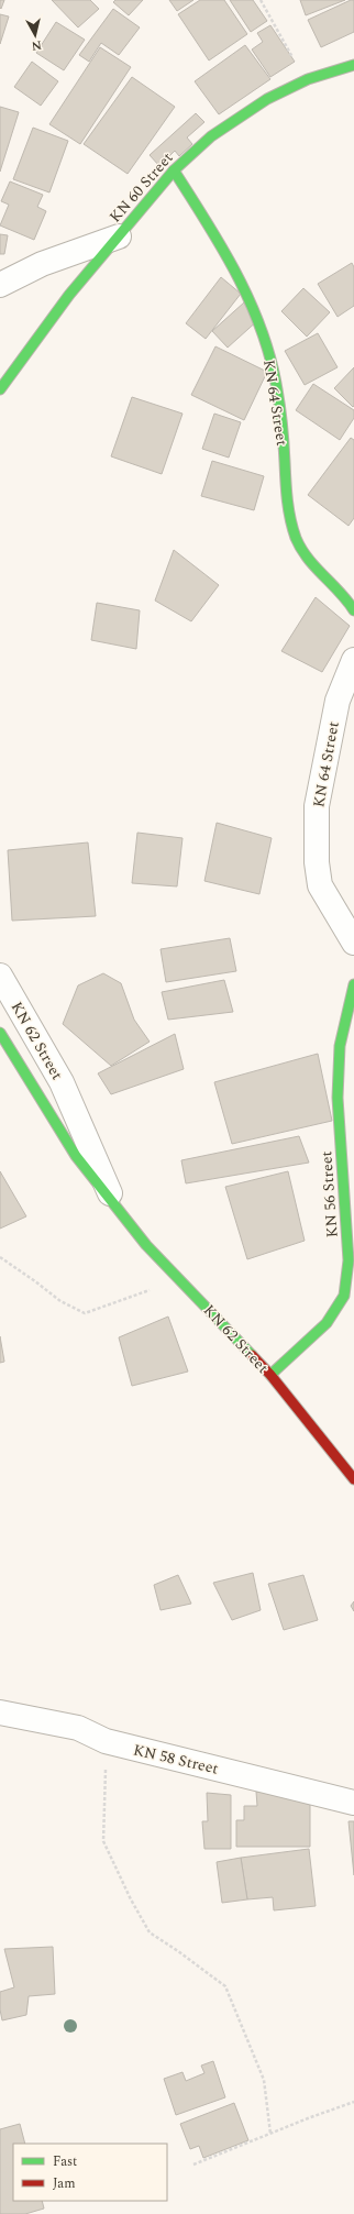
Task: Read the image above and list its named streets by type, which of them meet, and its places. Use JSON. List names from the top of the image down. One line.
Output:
{"streets":{"street":["KN 60 Street","KN 64 Street","KN 62 Street","KN 56 Street","KN 58 Street"]},"crossings":[["KN 60 Street","KN 64 Street"],["KN 62 Street","KN 56 Street"]],"legend":["Fast","Jam"],"north":"bottom"}
